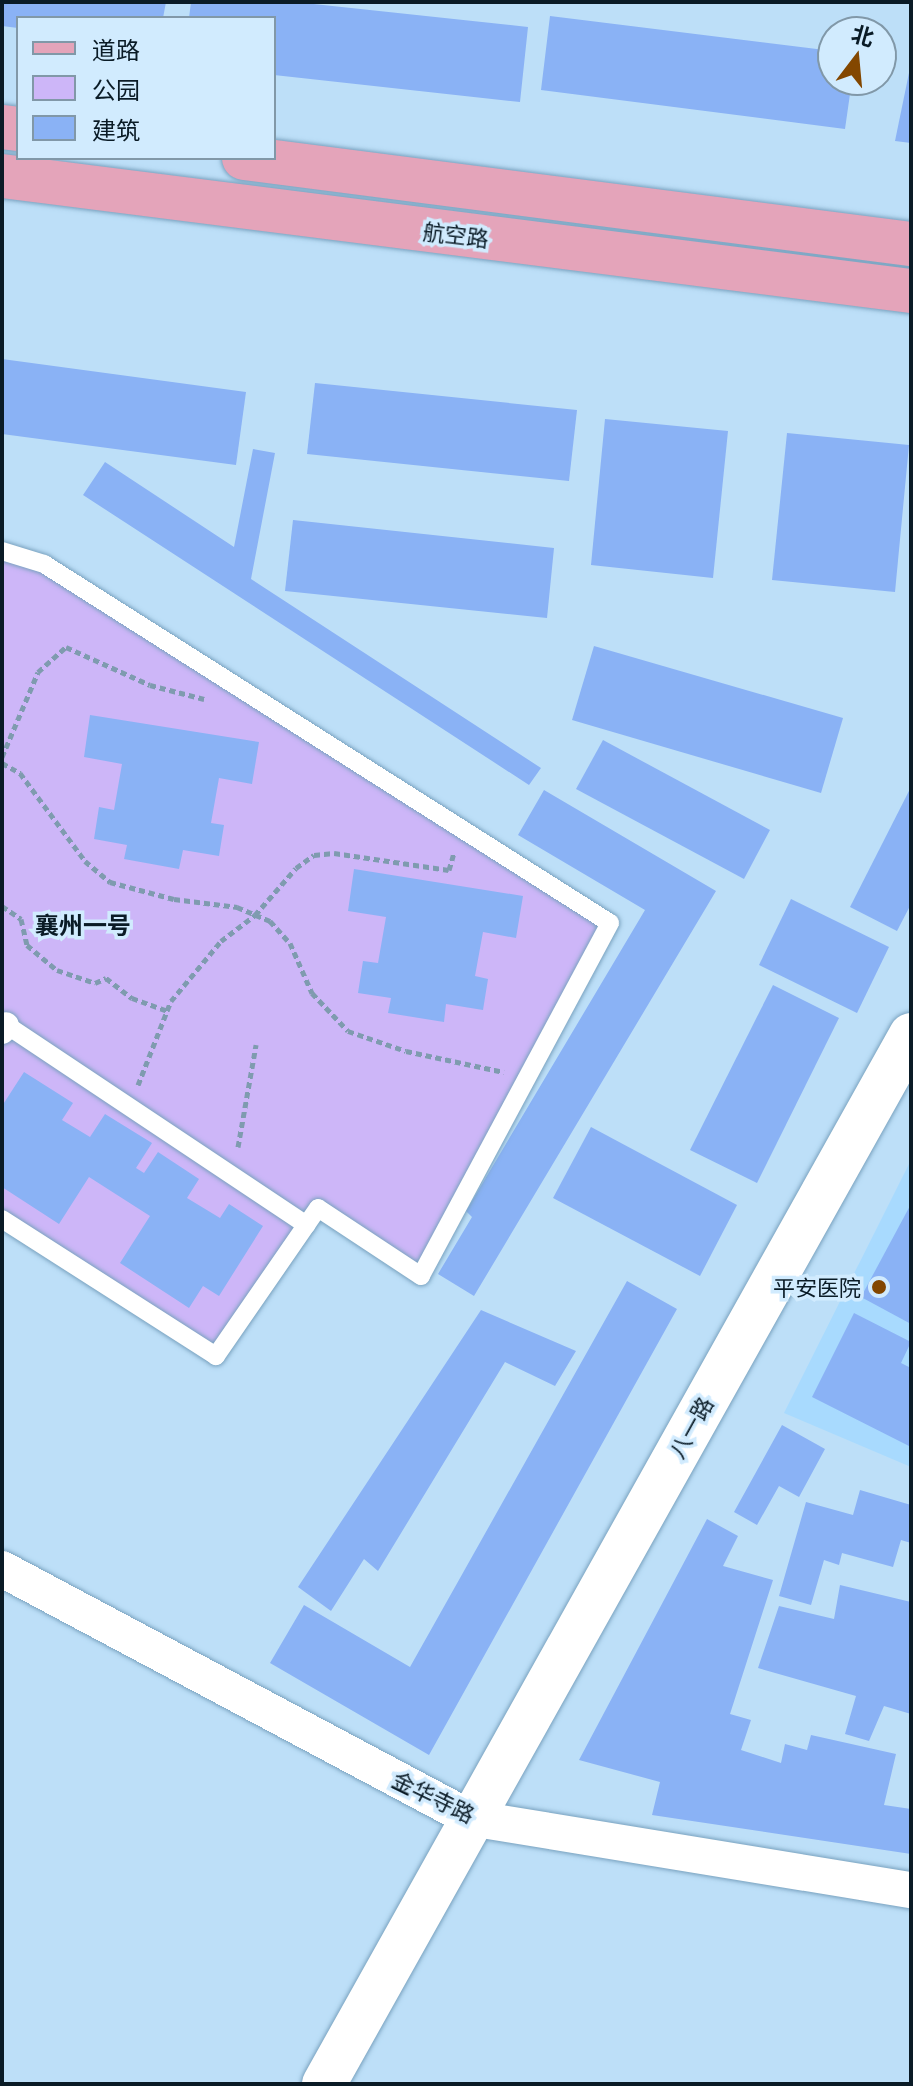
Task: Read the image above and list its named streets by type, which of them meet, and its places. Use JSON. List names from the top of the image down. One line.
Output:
{"streets":{"main road":["航空路"],"street":["八一路","金华寺路"]},"crossings":[["八一路","金华寺路"]],"districts":["襄州一号"],"places":["平安医院"],"legend":["道路","公园","建筑"],"north":"top"}
